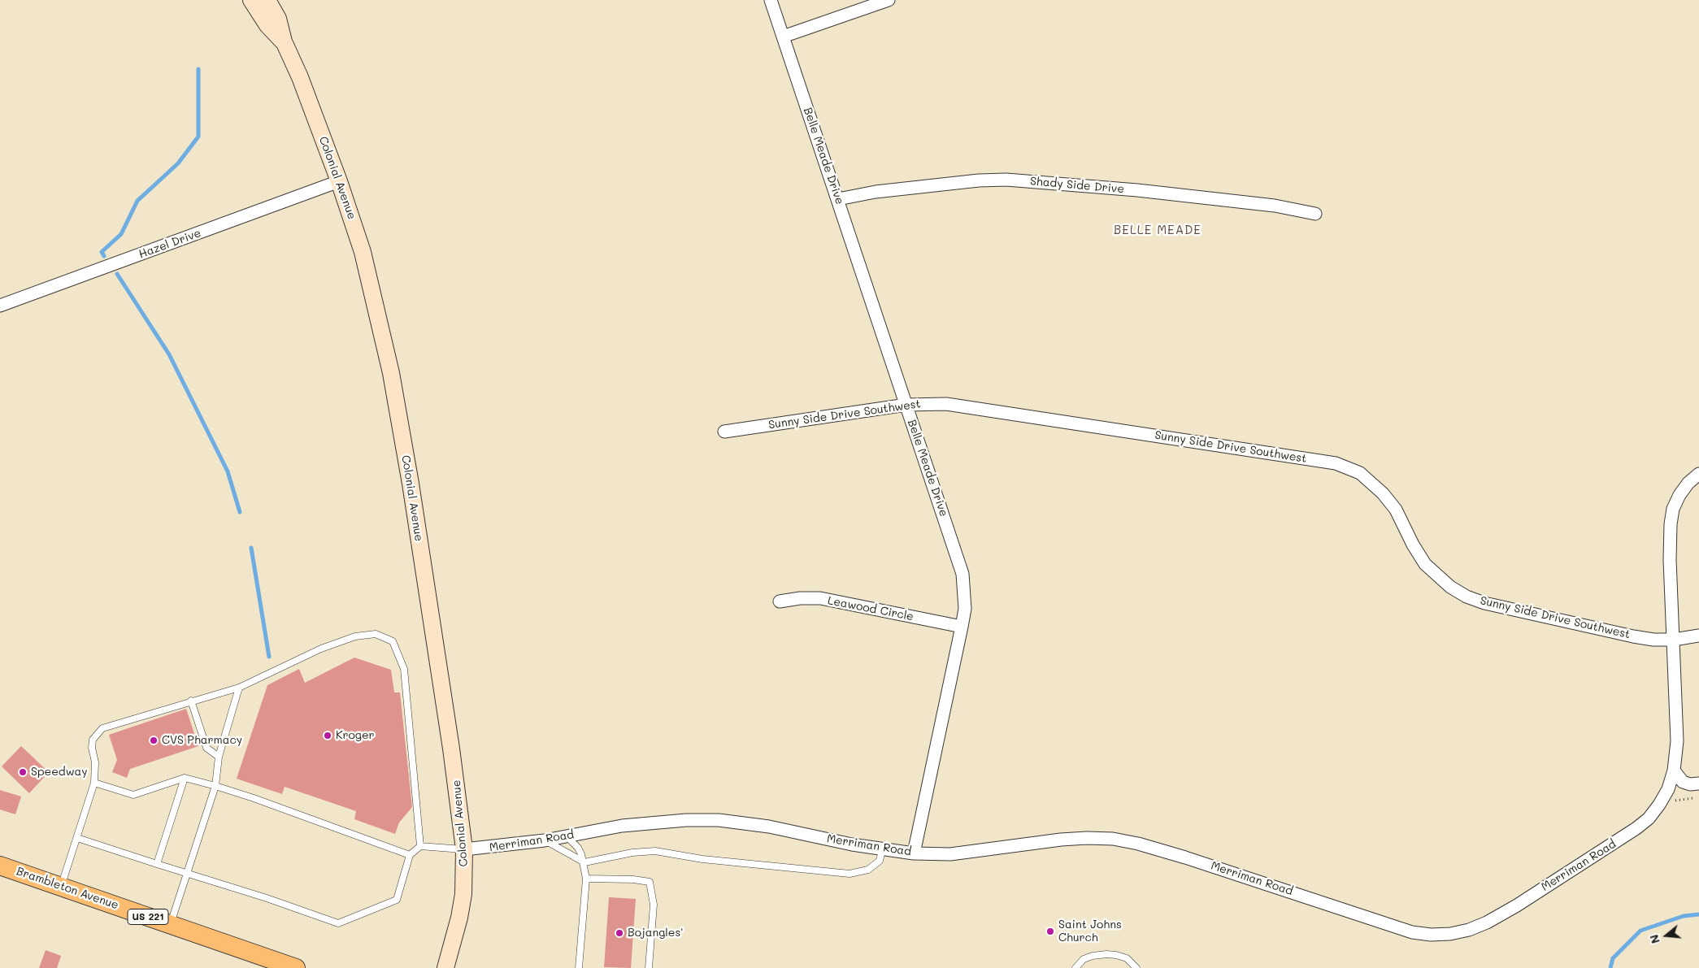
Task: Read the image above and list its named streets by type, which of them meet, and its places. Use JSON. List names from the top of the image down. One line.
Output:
{"streets":{"main road":["Colonial Avenue","Brambleton Avenue","US 221"],"street":["Belle Meade Drive","Shady Side Drive","Hazel Drive","Sunny Side Drive Southwest","Leawood Circle","Merriman Road"]},"crossings":[["Belle Meade Drive","Shady Side Drive"],["Belle Meade Drive","Sunny Side Drive Southwest"],["Belle Meade Drive","Leawood Circle"],["Belle Meade Drive","Merriman Road"],["Colonial Avenue","Hazel Drive"],["Colonial Avenue","Merriman Road"],["Sunny Side Drive Southwest","Merriman Road"]],"districts":["BELLE MEADE"],"places":["Kroger","CVS Pharmacy","Speedway","Saint Johns Church","Bojangles'"],"north":"left"}
